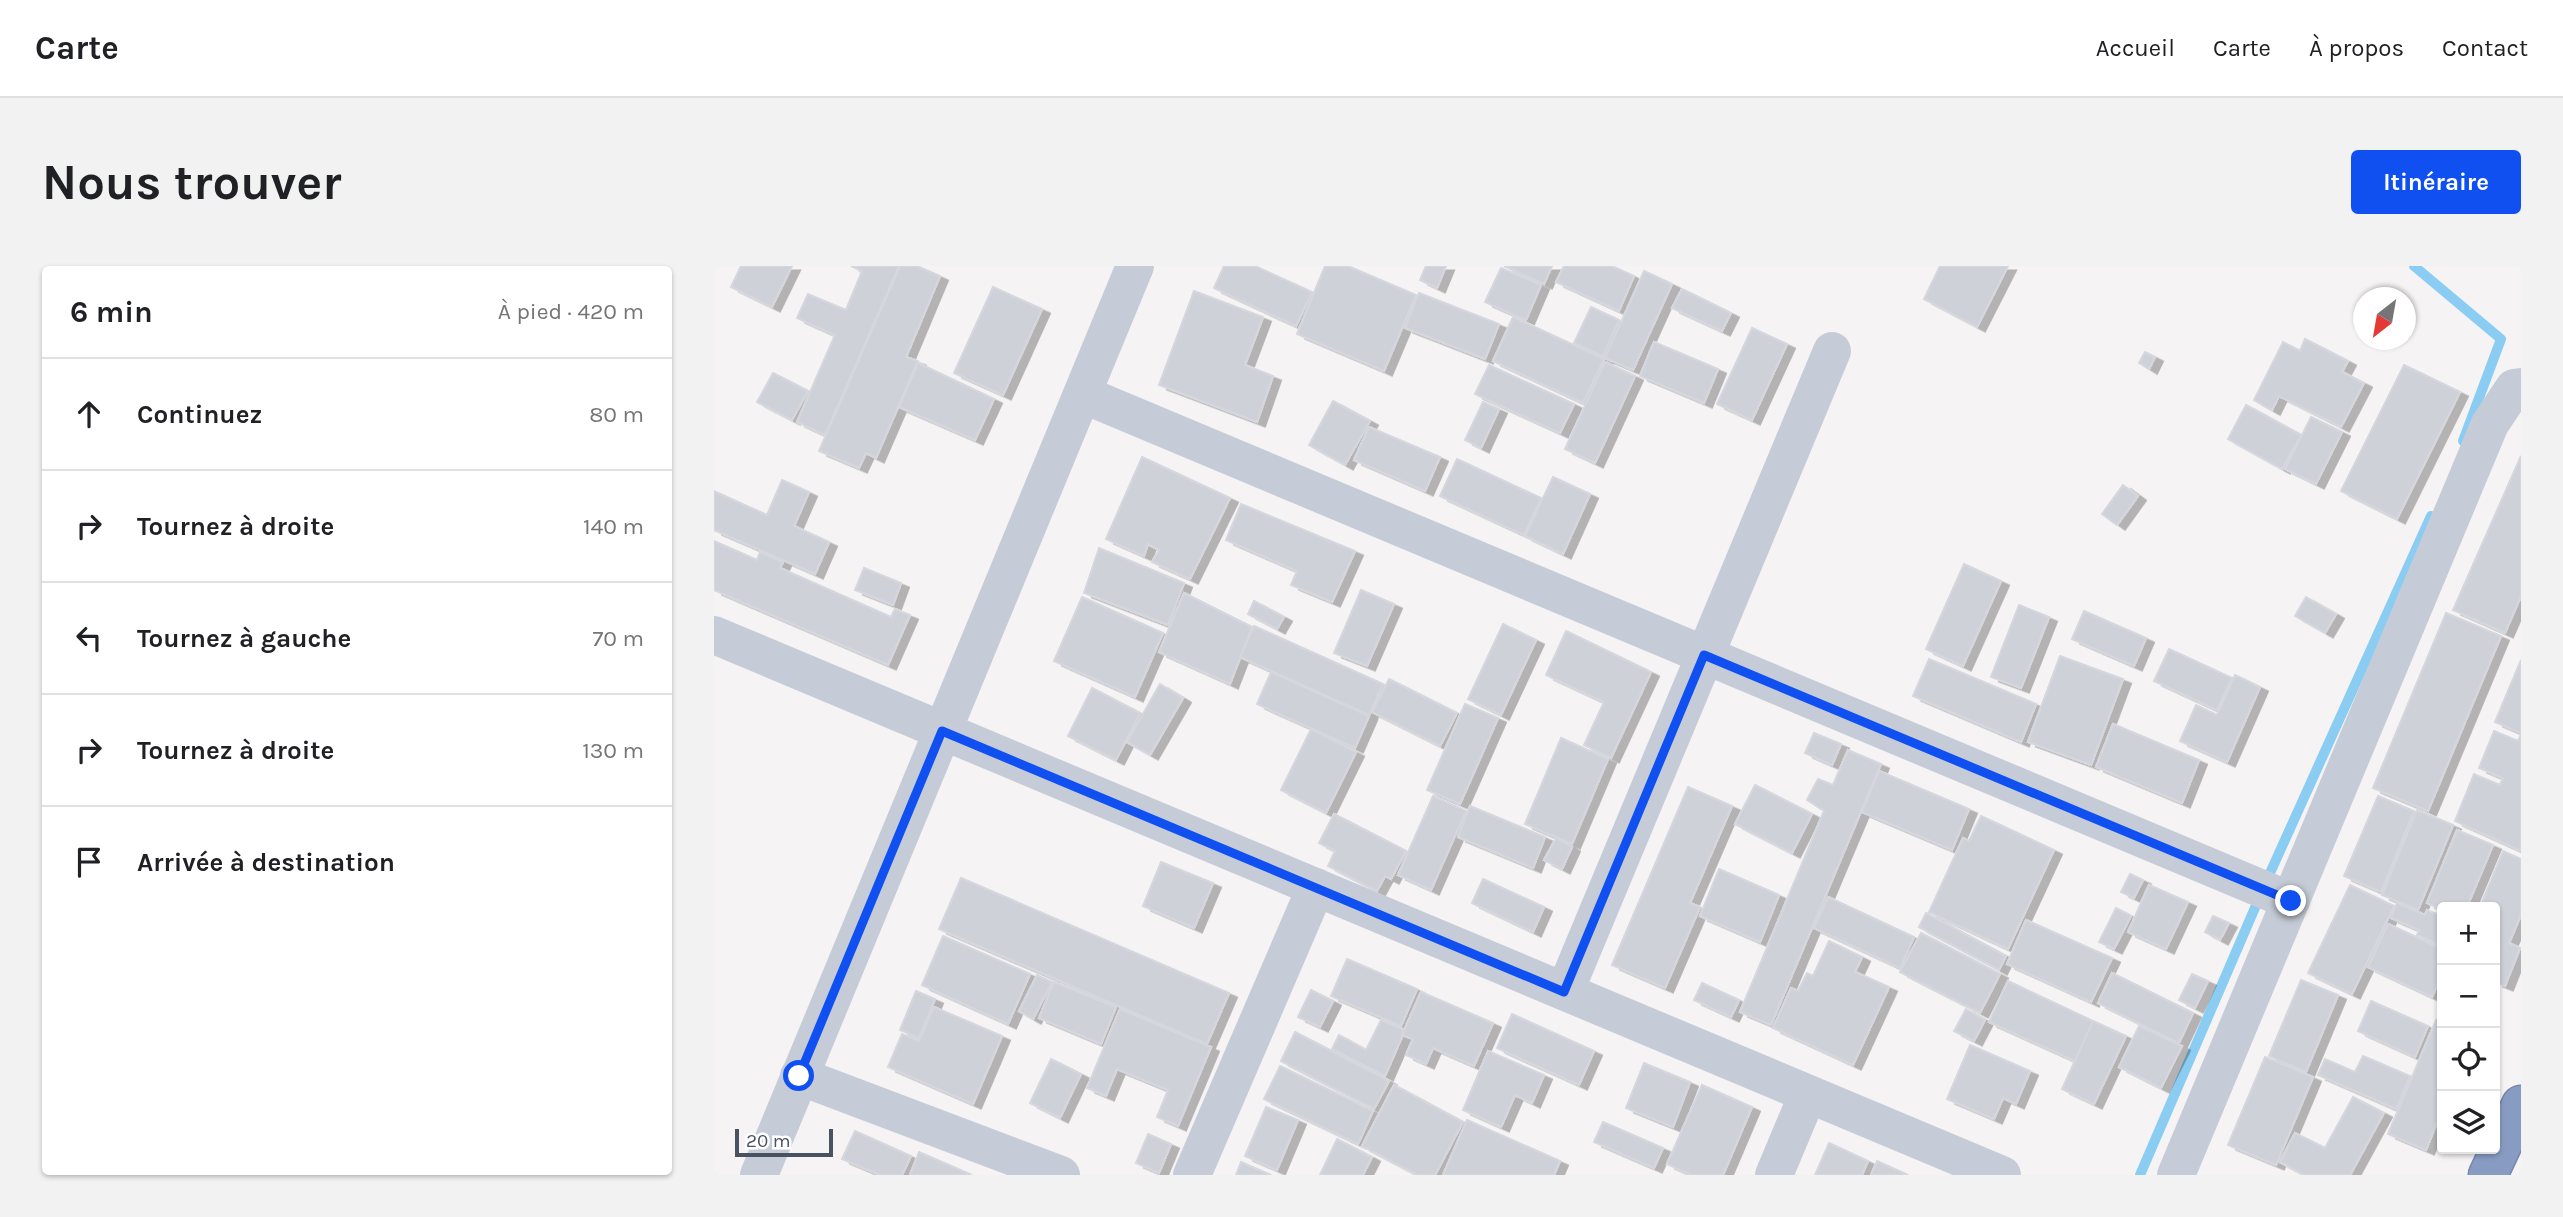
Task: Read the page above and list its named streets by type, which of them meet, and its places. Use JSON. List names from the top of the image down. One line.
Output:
{"scale_bar":"20 m","north":"bottom left","page":{"header":"Carte","nav":["Accueil","Carte","À propos","Contact"],"buttons":"Itinéraire","title":"Nous trouver","heading":["6 min","À pied · 420 m"],"list":[["Continuez","80 m"],["Tournez à droite","140 m"],["Tournez à gauche","70 m"],["Tournez à droite","130 m"],"Arrivée à destination"],"map_buttons":["+","−"],"scale":"20 m"}}
